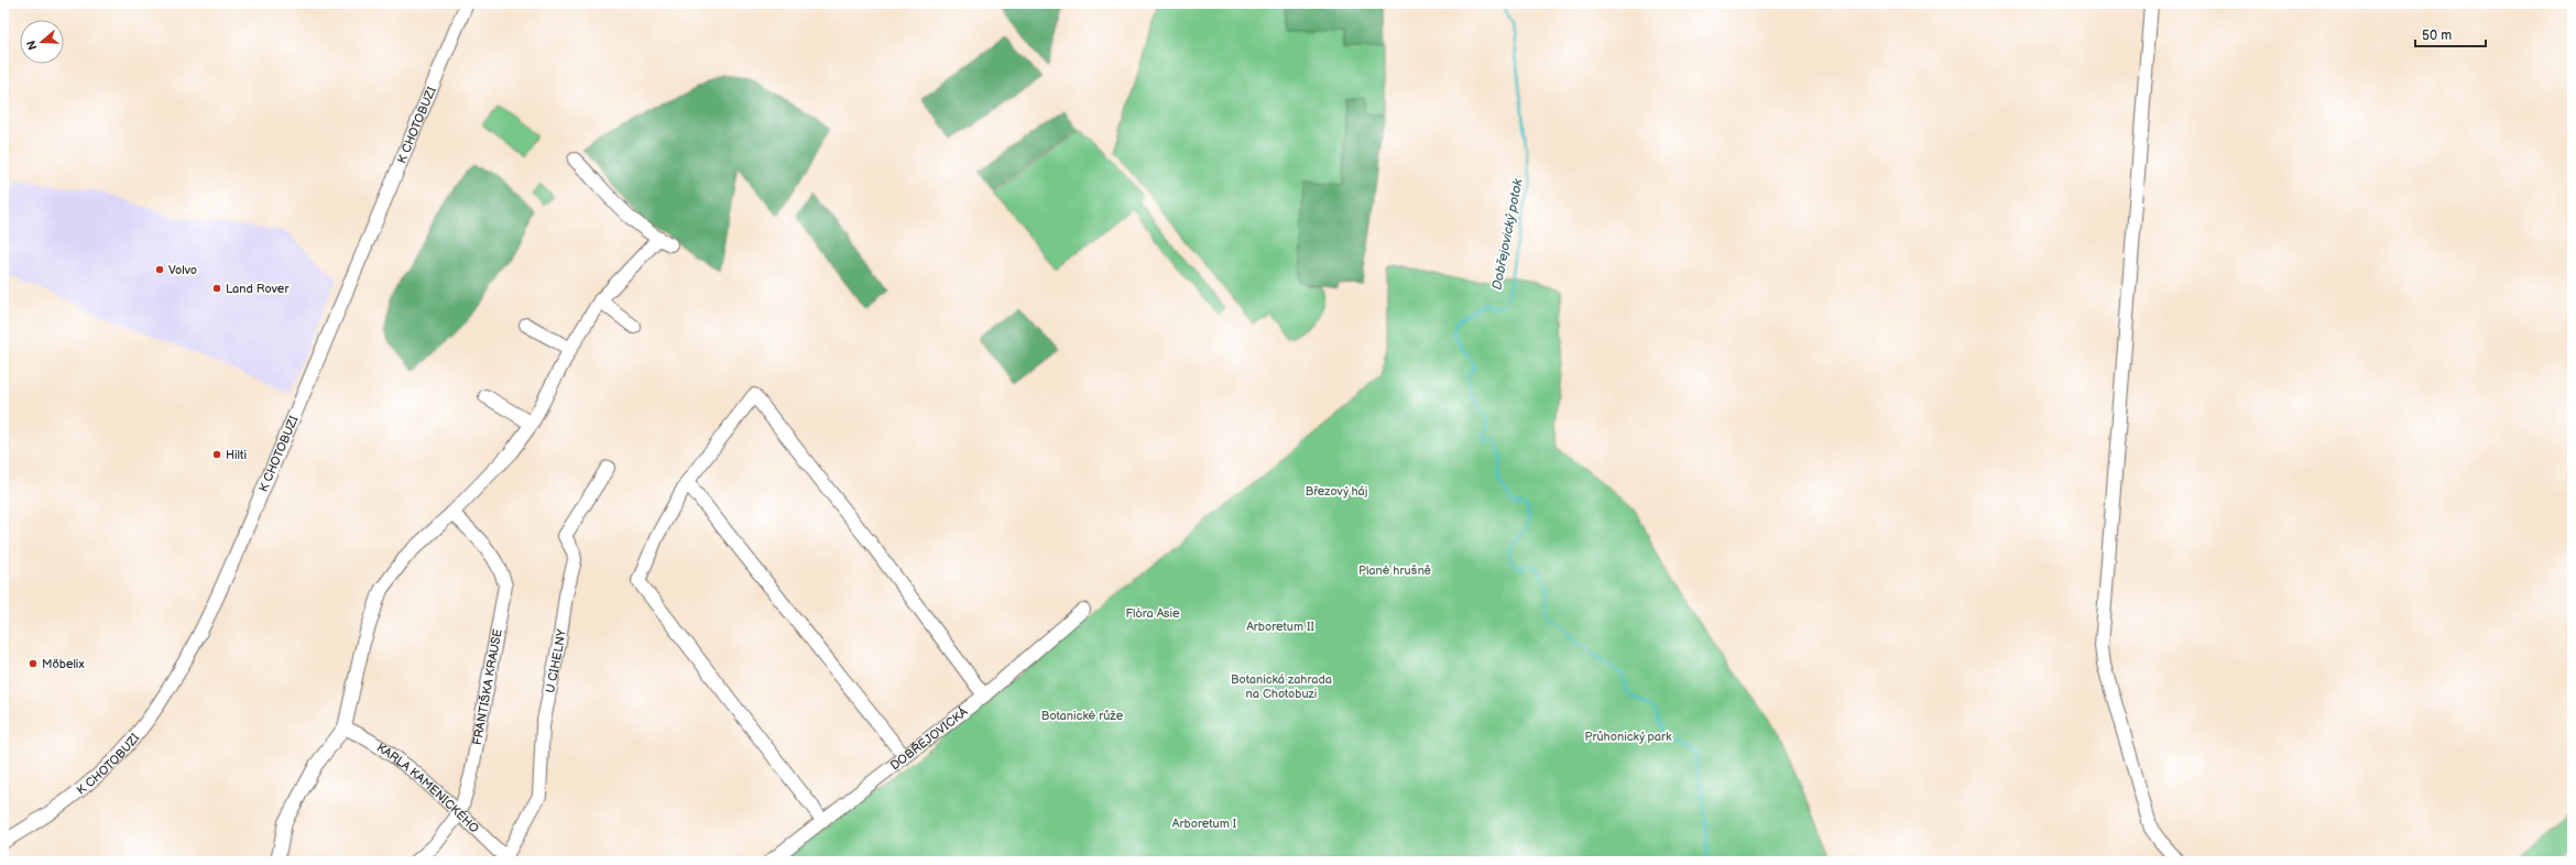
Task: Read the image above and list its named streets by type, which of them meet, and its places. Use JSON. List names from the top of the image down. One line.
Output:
{"streets":{"street":["K CHOTOBUZI","U CIHELNY","FRANTIŠKA KRAUSE","DOBŘEJOVICKÁ","KARLA KAMENICKÉHO"]},"crossings":[["U CIHELNY","KARLA KAMENICKÉHO"],["FRANTIŠKA KRAUSE","KARLA KAMENICKÉHO"]],"water":["Dobřejovický potok"],"parks":["Březový háj","Plané hrušně","Flóra Asie","Arboretum II","Botanická zahrada na Chotobuzi","Botanické růže","Průhonický park","Arboretum I"],"places":["Volvo","Land Rover","Hilti","Möbelix"],"scale_bar":"50 m","north":"left"}
